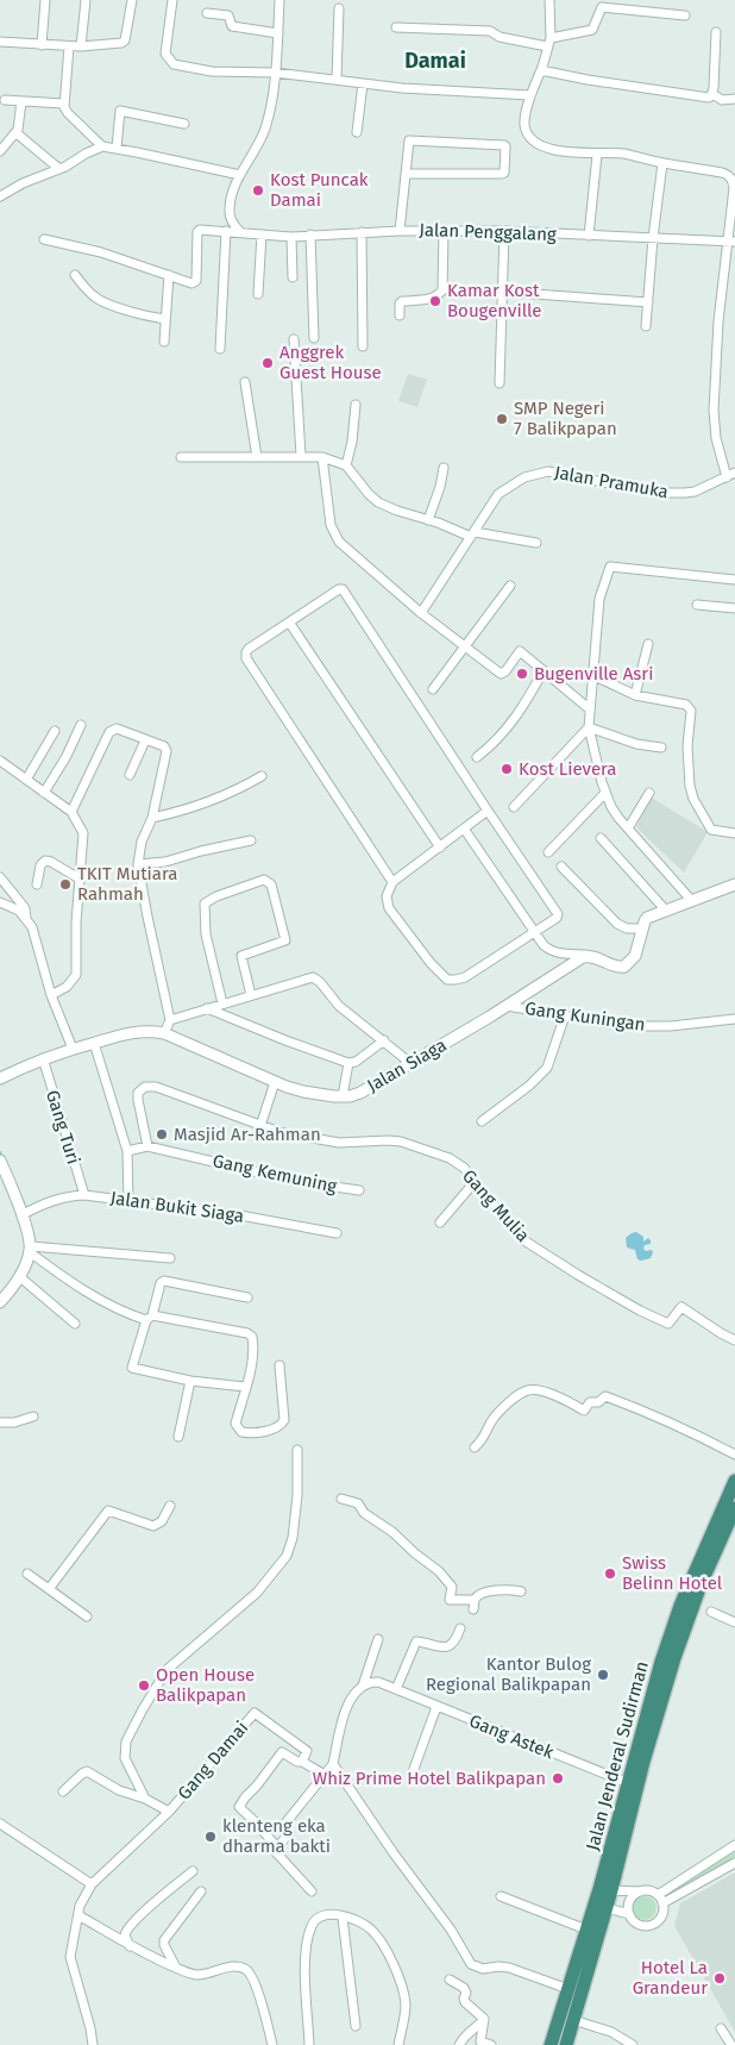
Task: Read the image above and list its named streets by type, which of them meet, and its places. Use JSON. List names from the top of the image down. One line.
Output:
{"streets":{"highway":["Jalan Jenderal Sudirman"],"street":["Jalan Penggalang","Jalan Pramuka","Gang Kuningan","Jalan Siaga","Gang Turi","Gang Kemuning","Gang Mulia","Jalan Bukit Siaga","Gang Astek","Gang Damai"]},"crossings":[["Gang Kuningan","Jalan Siaga"],["Jalan Siaga","Gang Turi"],["Gang Turi","Jalan Bukit Siaga"],["Gang Kemuning","Gang Mulia"],["Gang Astek","Jalan Jenderal Sudirman"]],"districts":["Damai"],"places":["Kost Puncak Damai","Kamar Kost Bougenville","Anggrek Guest House","SMP Negeri 7 Balikpapan","Bugenville Asri","Kost Lievera","TKIT Mutiara Rahmah","Masjid Ar-Rahman","Swiss Belinn Hotel","Kantor Bulog Regional Balikpapan","Open House Balikpapan","Whiz Prime Hotel Balikpapan","klenteng eka dharma bakti","Hotel La Grandeur"]}
